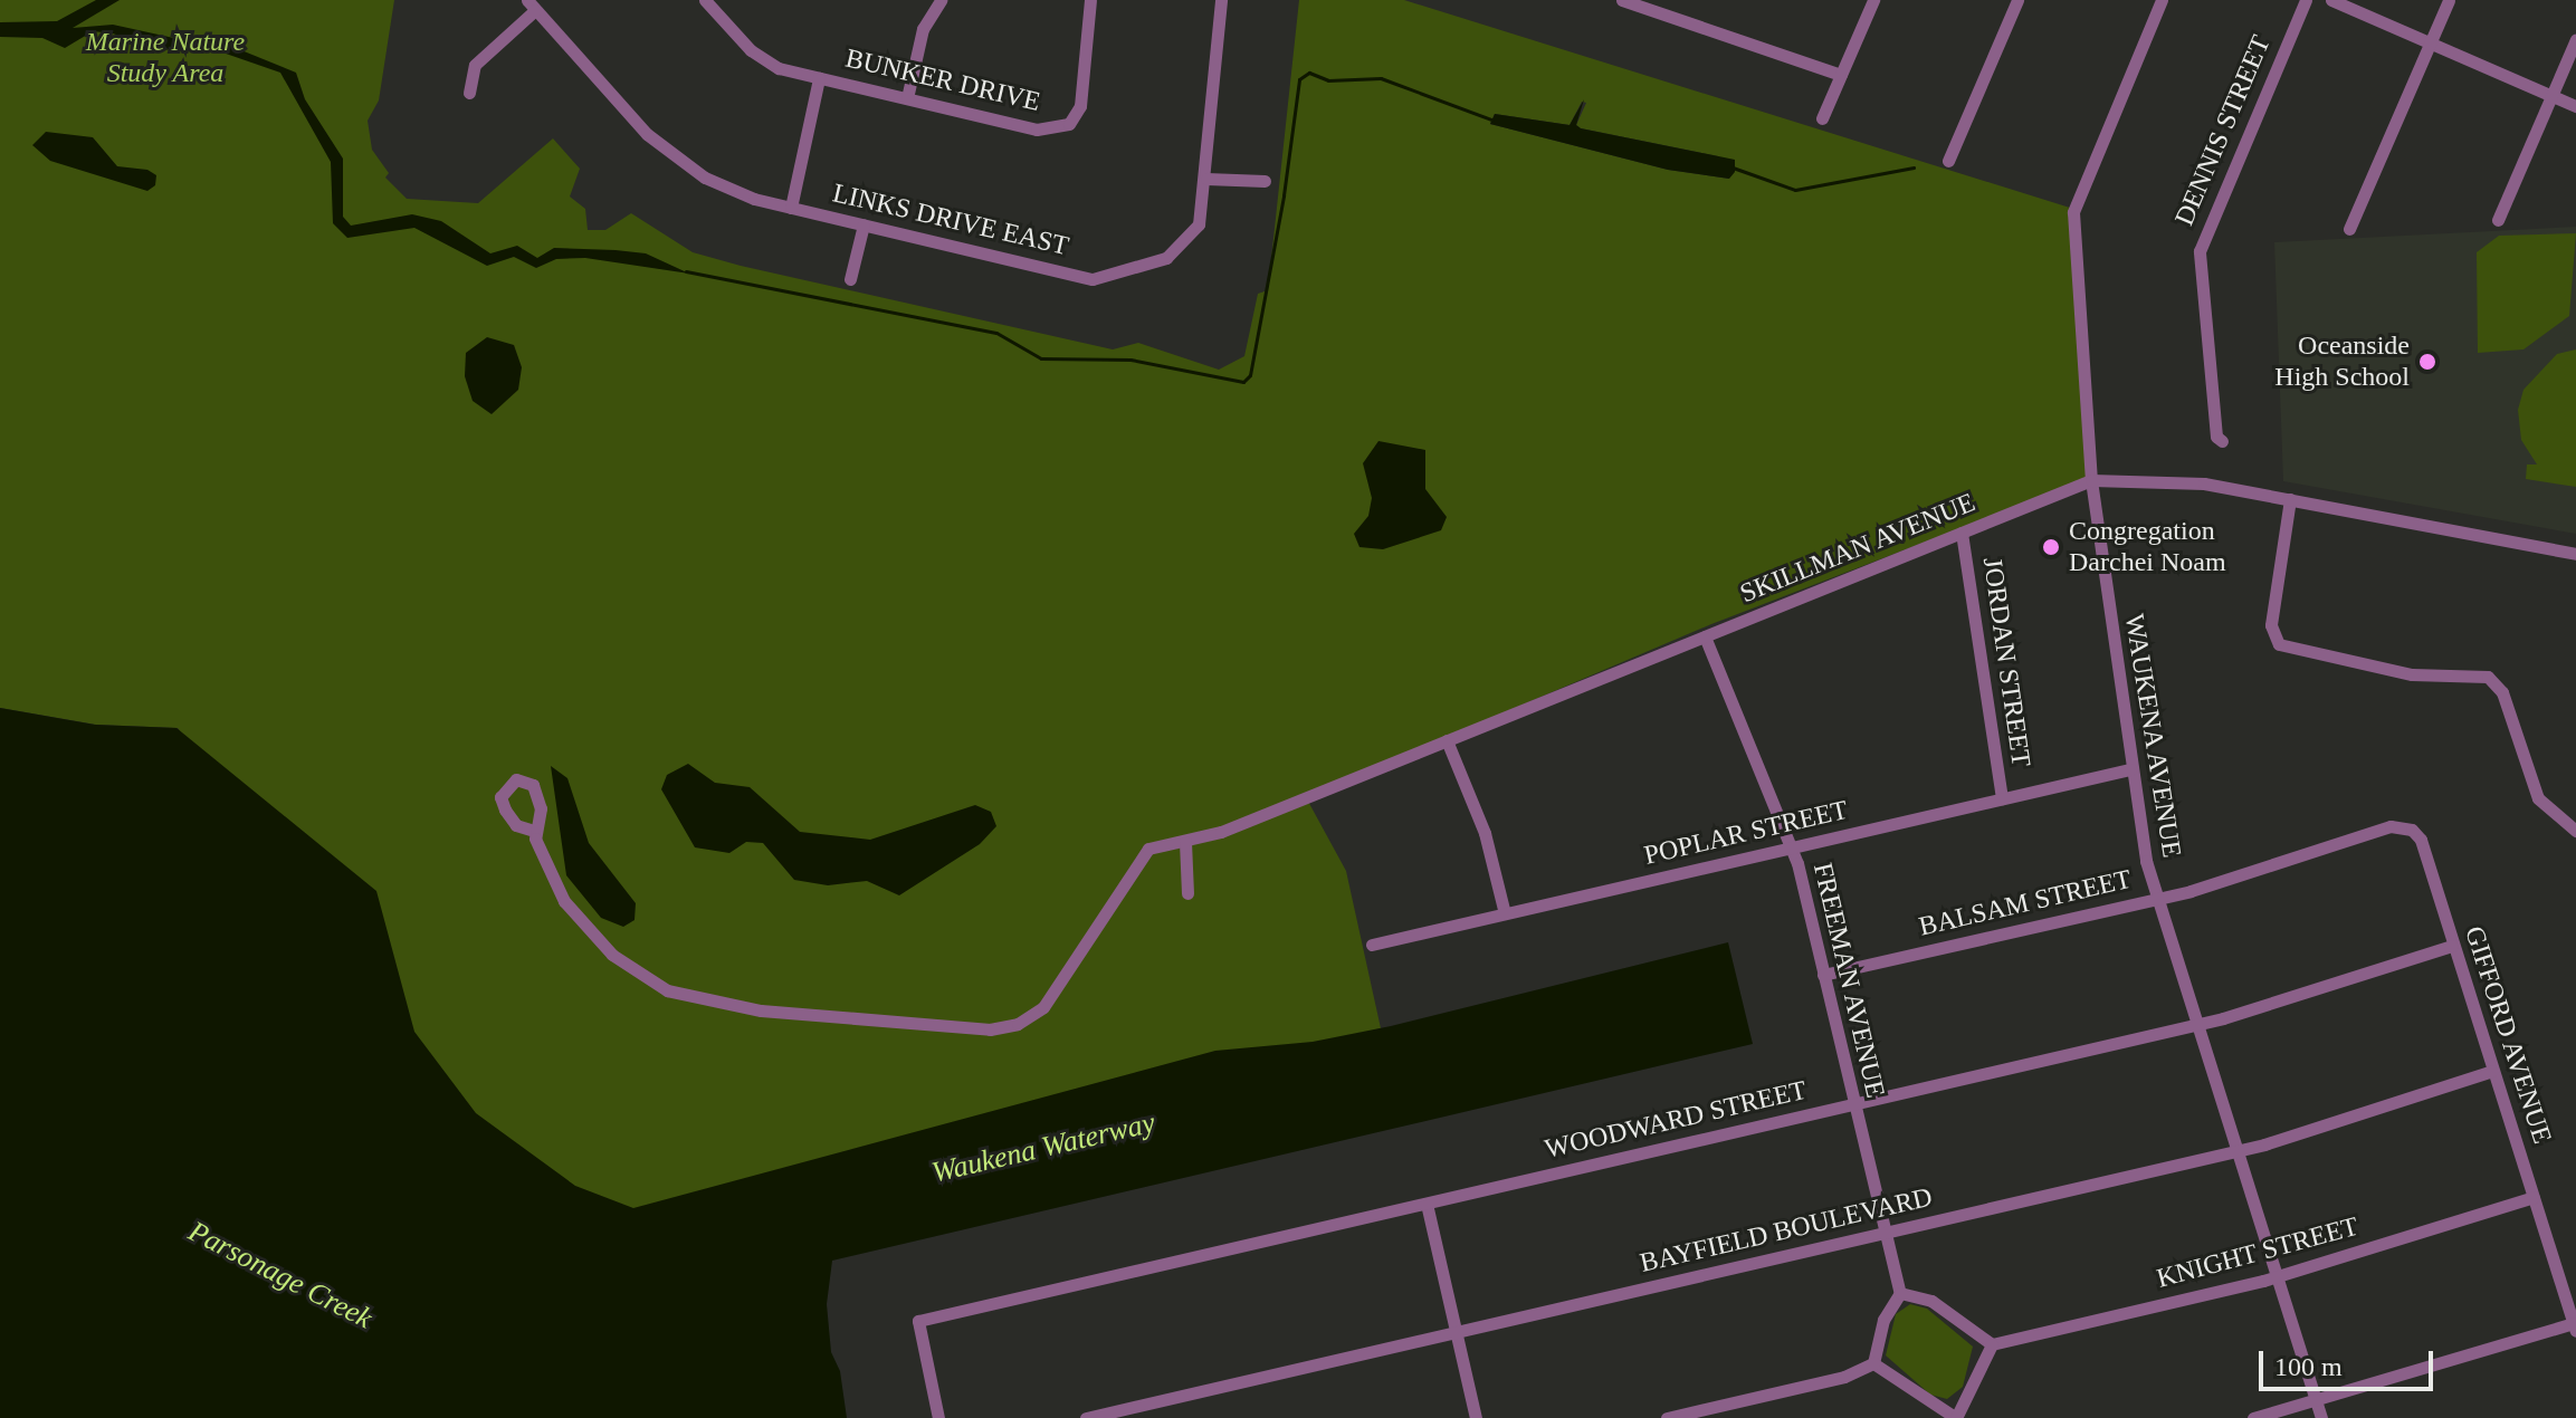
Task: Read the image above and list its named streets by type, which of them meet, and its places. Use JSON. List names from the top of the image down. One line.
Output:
{"streets":{"street":["BUNKER DRIVE","DENNIS STREET","LINKS DRIVE EAST","SKILLMAN AVENUE","JORDAN STREET","WAUKENA AVENUE","POPLAR STREET","BALSAM STREET","FREEMAN AVENUE","GIFFORD AVENUE","WOODWARD STREET","BAYFIELD BOULEVARD","KNIGHT STREET"]},"crossings":[["SKILLMAN AVENUE","JORDAN STREET"],["SKILLMAN AVENUE","WAUKENA AVENUE"],["SKILLMAN AVENUE","FREEMAN AVENUE"],["JORDAN STREET","POPLAR STREET"],["WAUKENA AVENUE","POPLAR STREET"],["WAUKENA AVENUE","BALSAM STREET"],["WAUKENA AVENUE","WOODWARD STREET"],["WAUKENA AVENUE","BAYFIELD BOULEVARD"],["WAUKENA AVENUE","KNIGHT STREET"],["POPLAR STREET","FREEMAN AVENUE"],["BALSAM STREET","FREEMAN AVENUE"],["BALSAM STREET","GIFFORD AVENUE"],["FREEMAN AVENUE","WOODWARD STREET"],["FREEMAN AVENUE","BAYFIELD BOULEVARD"],["GIFFORD AVENUE","WOODWARD STREET"],["GIFFORD AVENUE","BAYFIELD BOULEVARD"],["GIFFORD AVENUE","KNIGHT STREET"]],"water":["Waukena Waterway","Parsonage Creek"],"parks":["Marine Nature Study Area"],"places":["Oceanside High School","Congregation Darchei Noam"],"scale_bar":"100 m"}
